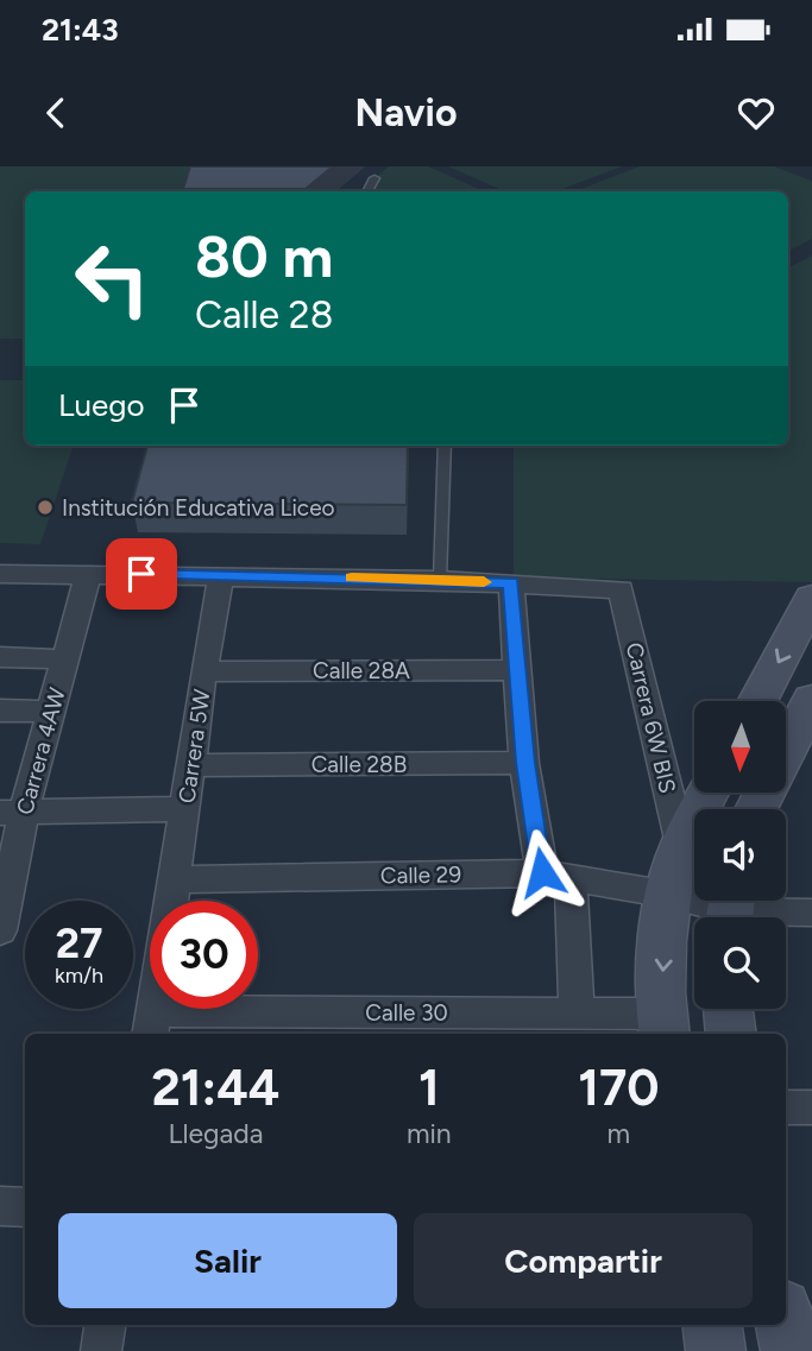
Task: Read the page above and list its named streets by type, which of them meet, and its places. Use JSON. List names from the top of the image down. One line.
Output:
{"streets":{"street":["Calle 28A","Carrera 6W BIS","Carrera 5W","Carrera 4AW","Calle 28B","Calle 29","Calle 30"]},"crossings":[["Calle 28A","Carrera 5W"],["Carrera 5W","Calle 28B"],["Carrera 5W","Calle 29"]],"places":["Institución Educativa Liceo"],"north":"bottom","page":{"status":"21:43","header":"Navio","turn":["80 m","Calle 28"],"then":"Luego","speed":"27 km/h","limit":"30","eta":["21:44","Llegada","1","min","170","m"],"buttons":["Salir","Compartir"]}}
